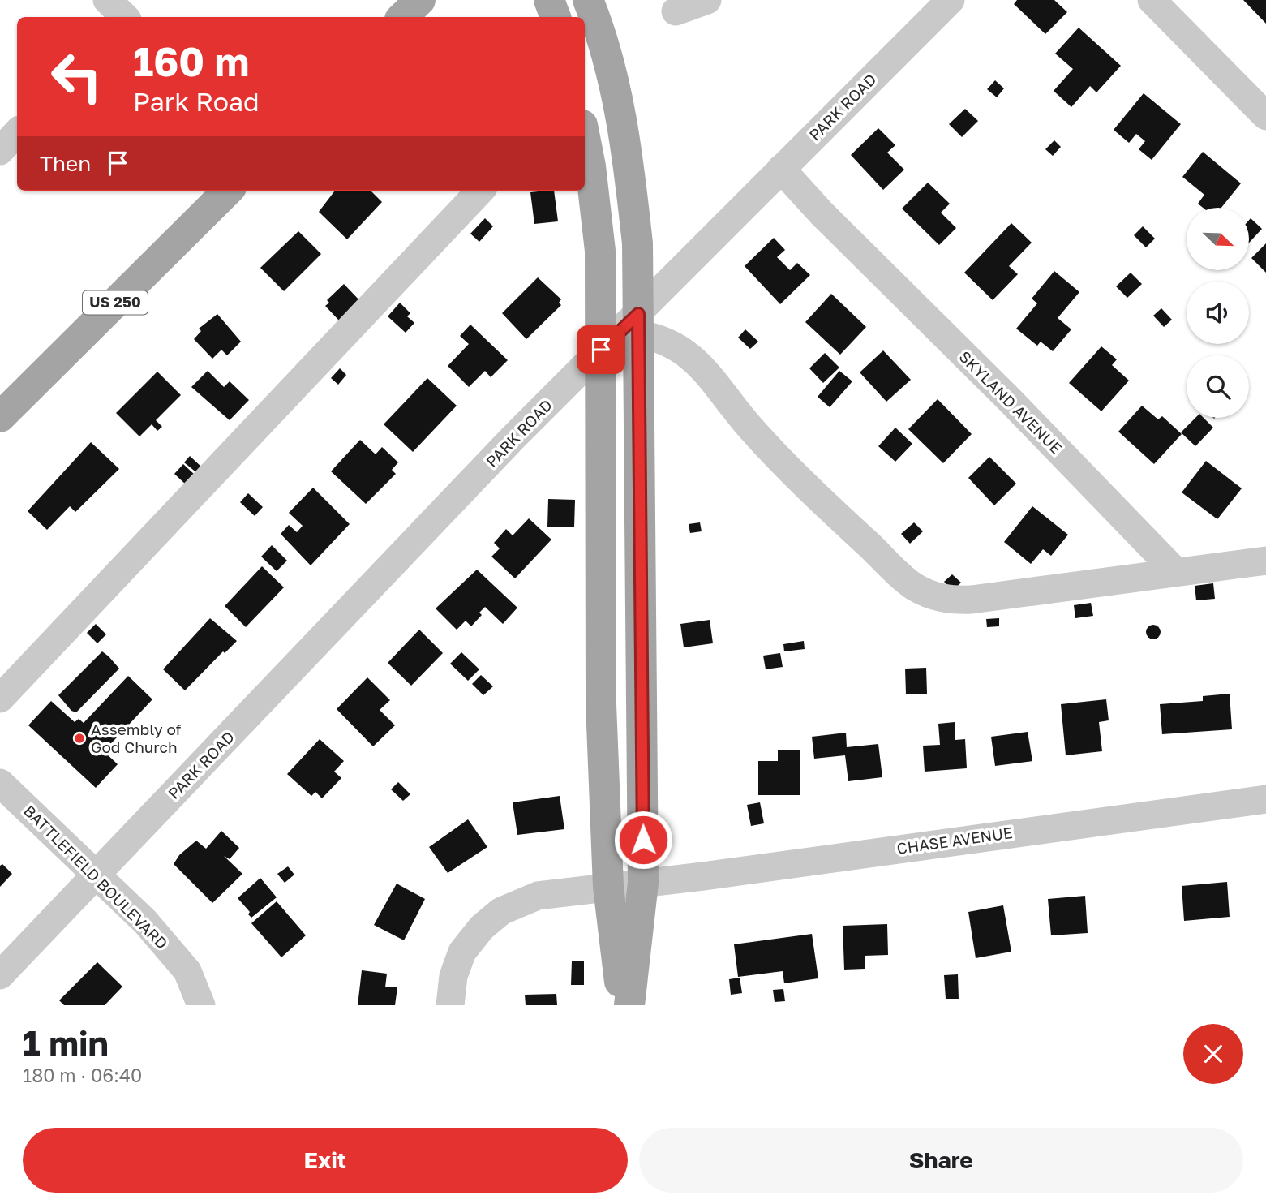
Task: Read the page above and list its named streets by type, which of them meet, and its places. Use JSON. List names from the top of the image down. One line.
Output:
{"streets":{"main road":["US 250"],"street":["PARK ROAD","SKYLAND AVENUE","CHASE AVENUE","BATTLEFIELD BOULEVARD"]},"crossings":[["PARK ROAD","SKYLAND AVENUE"],["PARK ROAD","BATTLEFIELD BOULEVARD"]],"places":["Assembly of God Church"],"north":"bottom right","page":{"turn":["160 m","Park Road"],"then":"Then","heading":["1 min","180 m · 06:40"],"buttons":["Exit","Share"]}}
